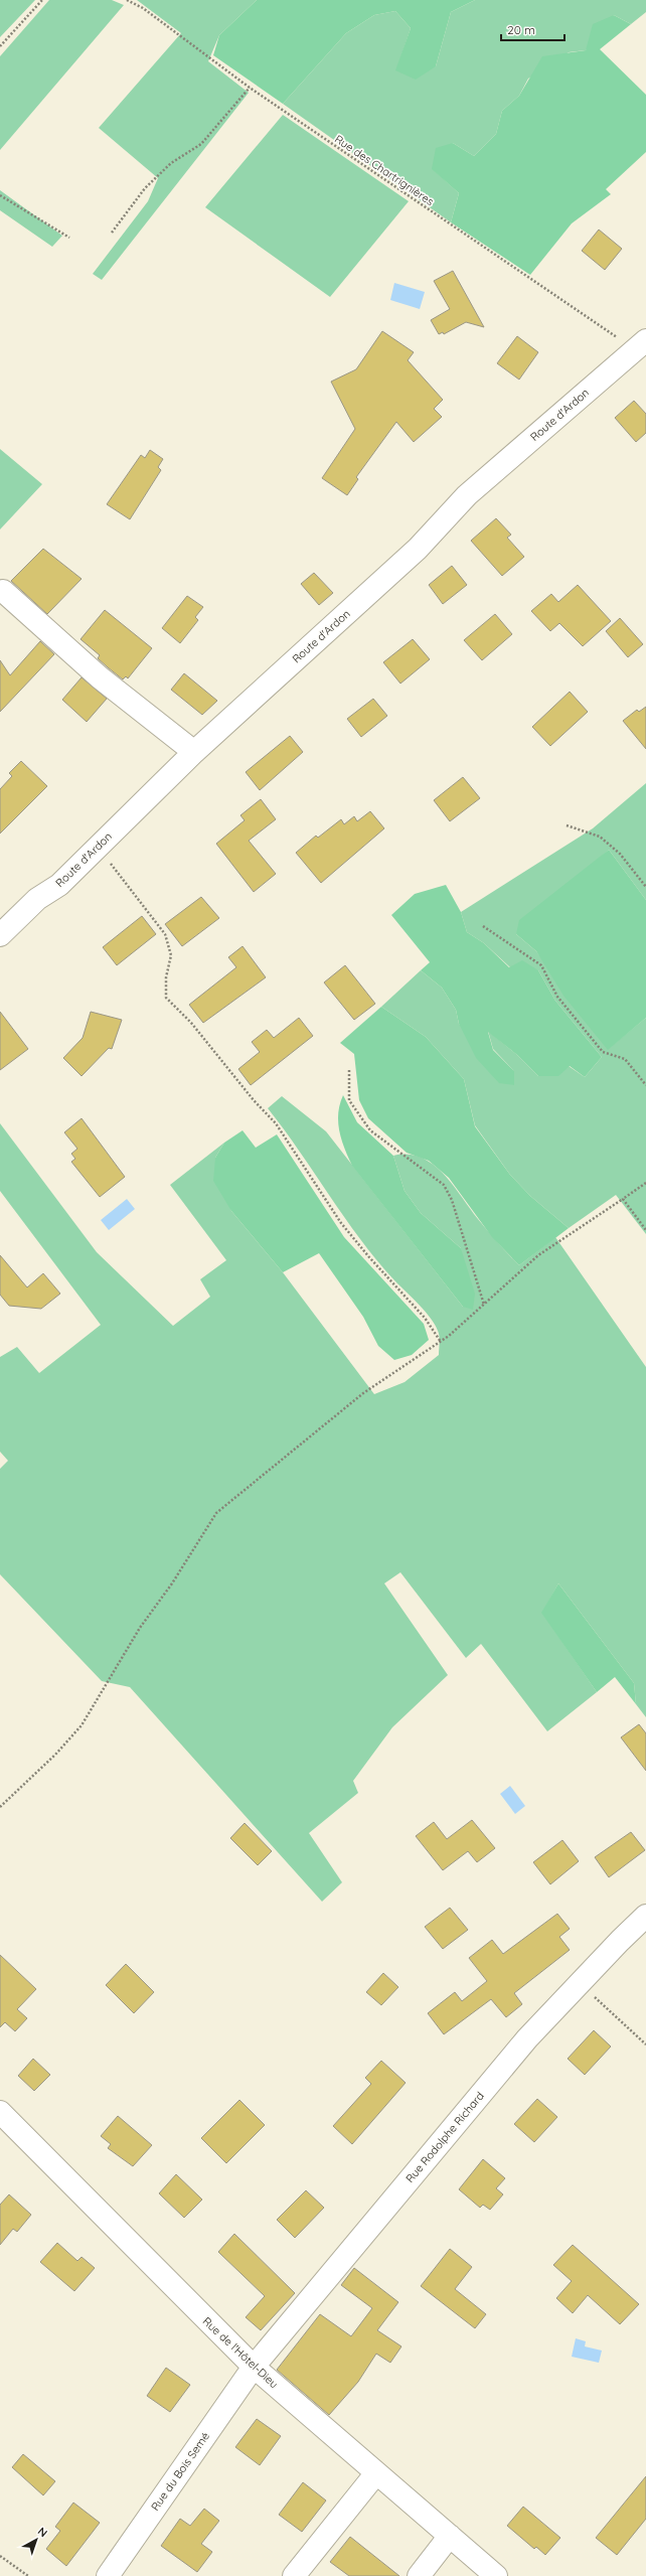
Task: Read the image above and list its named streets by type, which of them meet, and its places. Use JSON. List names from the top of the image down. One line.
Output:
{"streets":{"street":["Route d'Ardon","Rue Rodolphe Richard","Rue de l'Hôtel-Dieu","Rue du Bois Semé"],"path":["Rue des Chartrignières"]},"crossings":[["Rue des Chartrignières","Route d'Ardon"],["Rue Rodolphe Richard","Rue de l'Hôtel-Dieu"],["Rue Rodolphe Richard","Rue du Bois Semé"],["Rue de l'Hôtel-Dieu","Rue du Bois Semé"]],"scale_bar":"20 m","north":"top right"}
